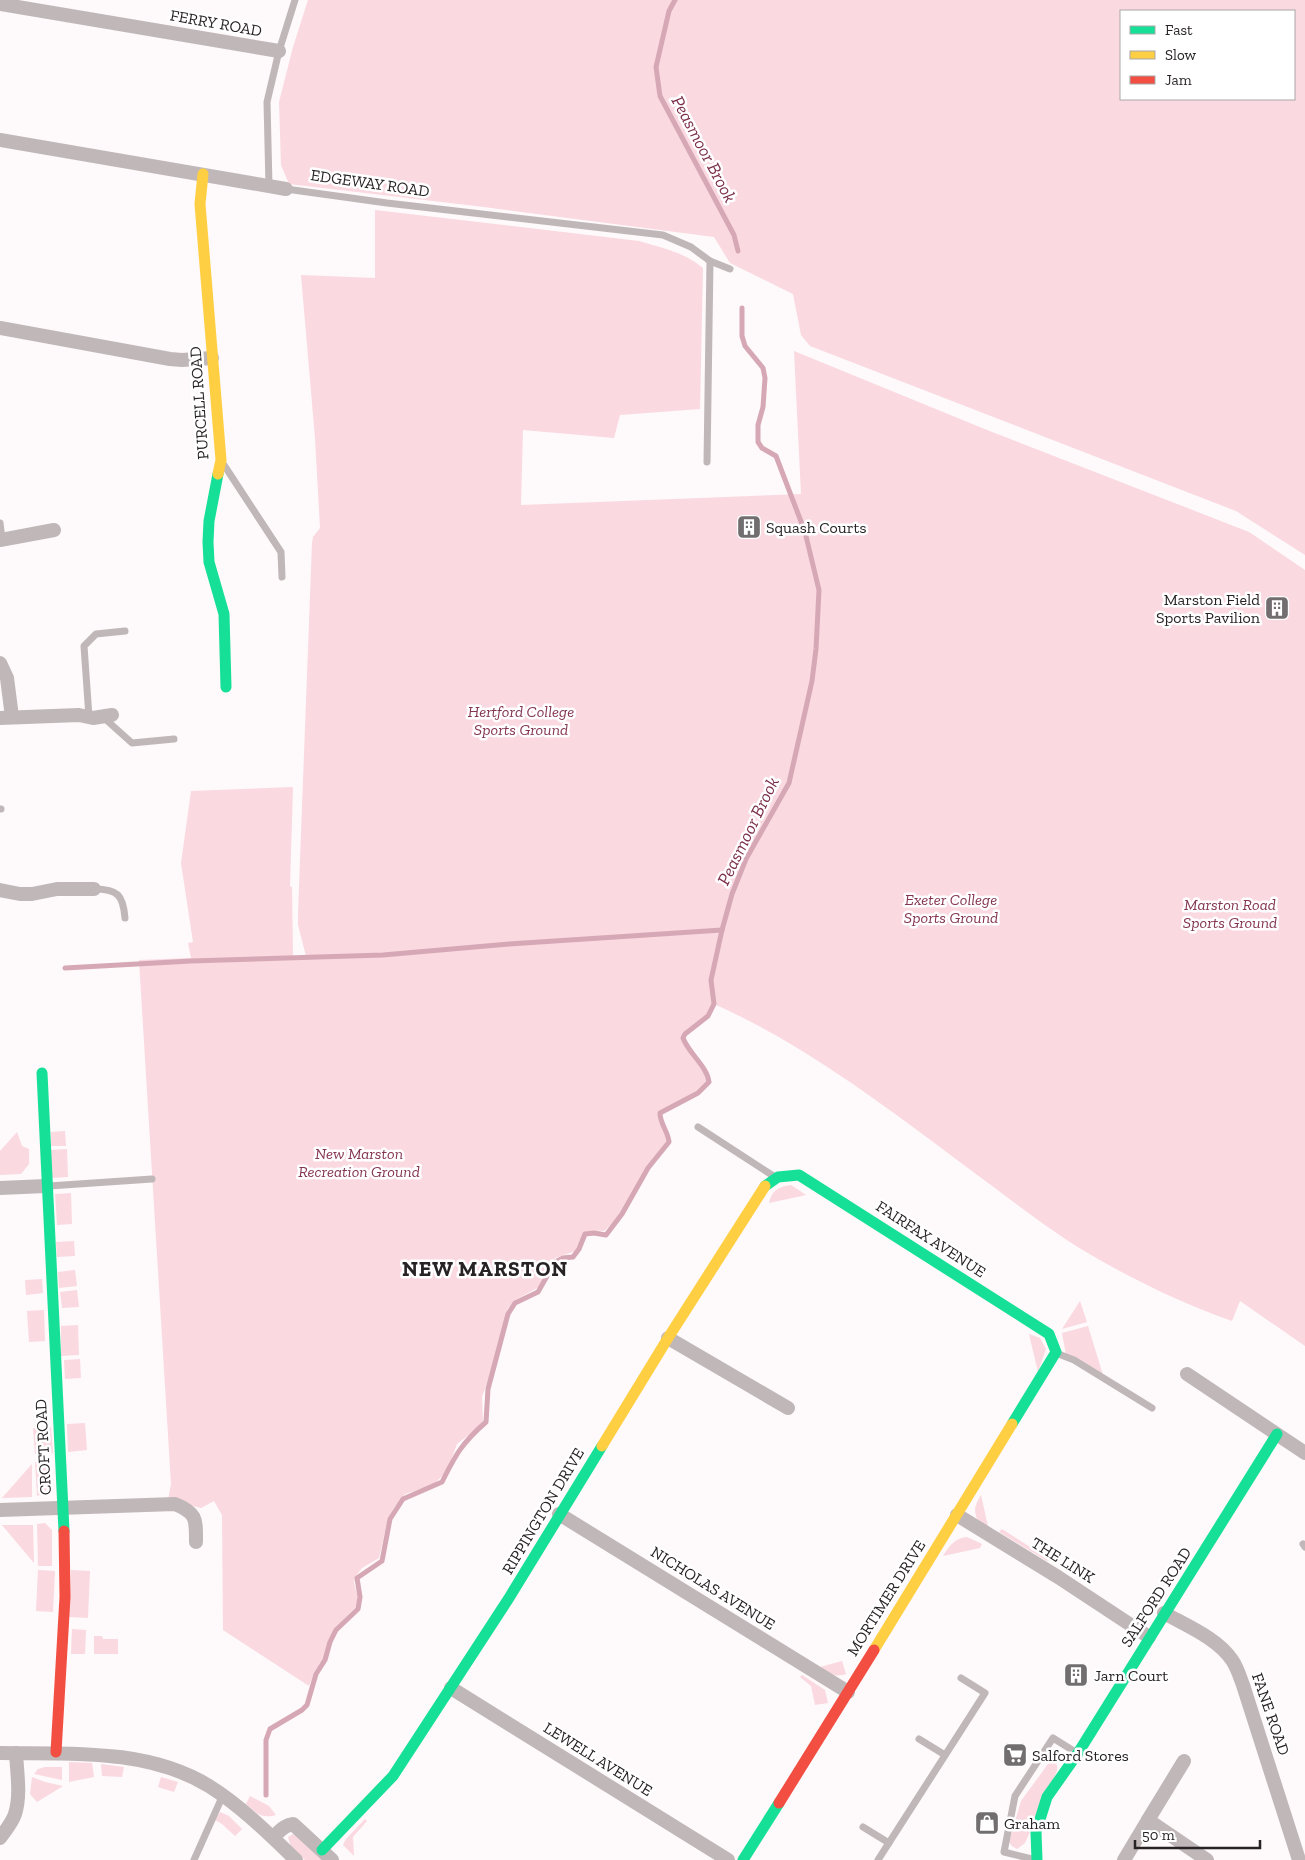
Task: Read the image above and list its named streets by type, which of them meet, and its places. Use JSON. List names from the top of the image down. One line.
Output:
{"streets":{"street":["FERRY ROAD","EDGEWAY ROAD","PURCELL ROAD","FAIRFAX AVENUE","CROFT ROAD","RIPPINGTON DRIVE","THE LINK","NICHOLAS AVENUE","SALFORD ROAD","MORTIMER DRIVE","FANE ROAD","LEWELL AVENUE"]},"crossings":[["EDGEWAY ROAD","PURCELL ROAD"],["FAIRFAX AVENUE","RIPPINGTON DRIVE"],["FAIRFAX AVENUE","MORTIMER DRIVE"],["RIPPINGTON DRIVE","NICHOLAS AVENUE"],["RIPPINGTON DRIVE","LEWELL AVENUE"],["THE LINK","SALFORD ROAD"],["THE LINK","MORTIMER DRIVE"],["NICHOLAS AVENUE","MORTIMER DRIVE"],["SALFORD ROAD","FANE ROAD"]],"districts":["NEW MARSTON"],"water":["Peasmoor Brook"],"parks":["Hertford College Sports Ground","Exeter College Sports Ground","Marston Road Sports Ground","New Marston Recreation Ground"],"places":{"building":["Squash Courts","Marston Field Sports Pavilion","Jarn Court"],"supermarket":["Salford Stores"],"shop":["Graham"]},"legend":["Fast","Slow","Jam"],"scale_bar":"50 m"}
